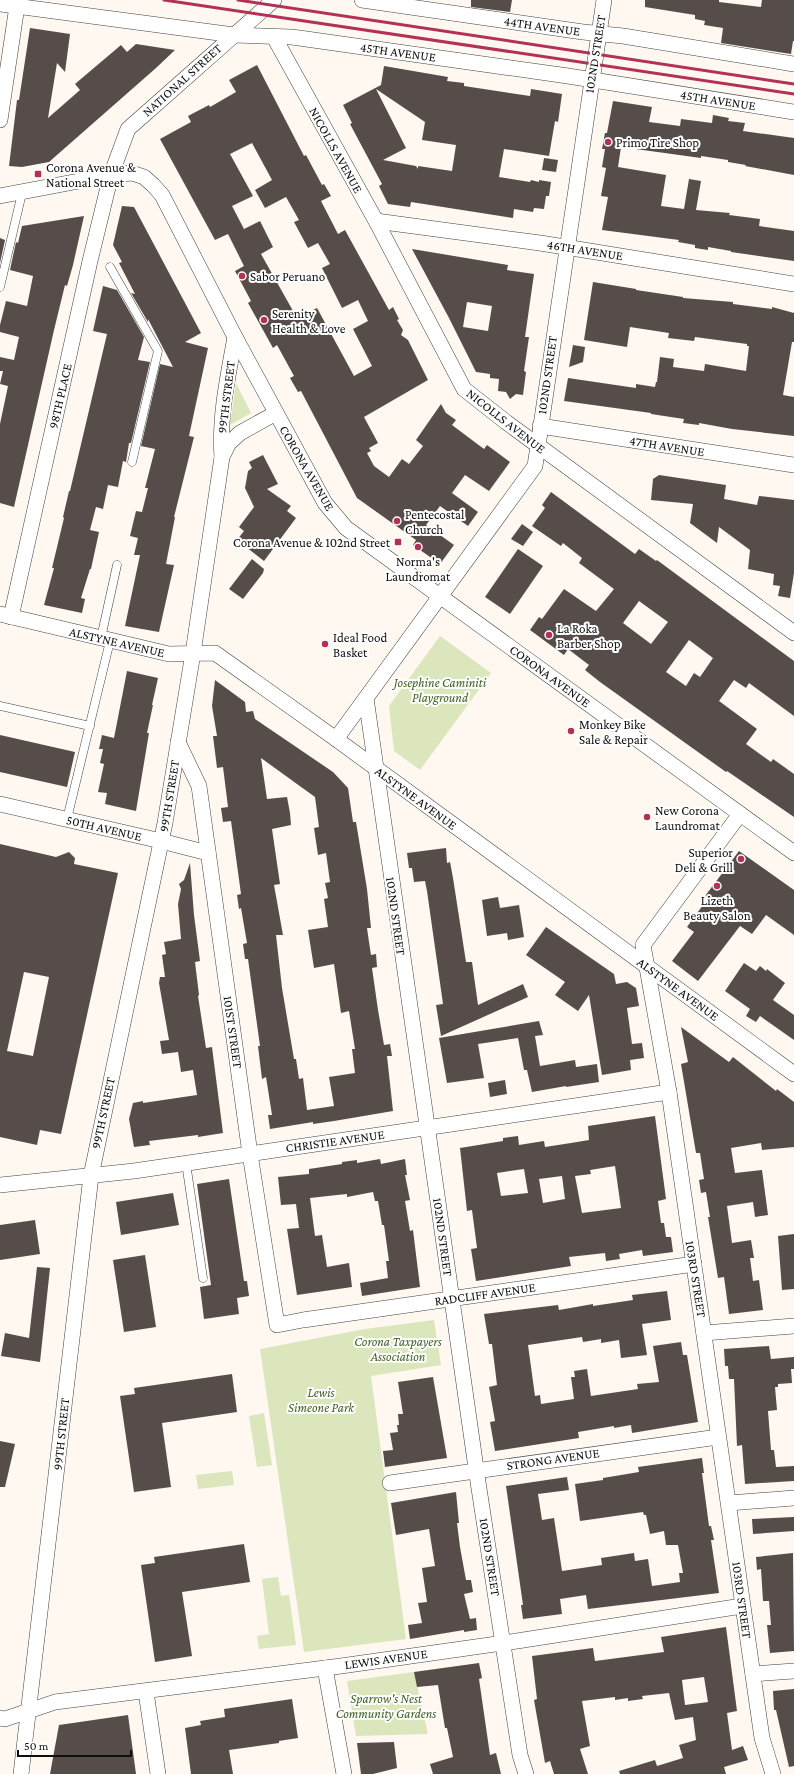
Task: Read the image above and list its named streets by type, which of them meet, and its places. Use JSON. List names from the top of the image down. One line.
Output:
{"streets":{"street":["44TH AVENUE","45TH AVENUE","102ND STREET","NATIONAL STREET","NICOLLS AVENUE","46TH AVENUE","98TH PLACE","99TH STREET","47TH AVENUE","CORONA AVENUE","ALSTYNE AVENUE","50TH AVENUE","101ST STREET","CHRISTIE AVENUE","103RD STREET","RADCLIFF AVENUE","STRONG AVENUE","LEWIS AVENUE"]},"crossings":[["44TH AVENUE","102ND STREET"],["45TH AVENUE","102ND STREET"],["45TH AVENUE","NATIONAL STREET"],["45TH AVENUE","NICOLLS AVENUE"],["102ND STREET","NICOLLS AVENUE"],["102ND STREET","46TH AVENUE"],["102ND STREET","47TH AVENUE"],["102ND STREET","CORONA AVENUE"],["102ND STREET","ALSTYNE AVENUE"],["102ND STREET","CHRISTIE AVENUE"],["102ND STREET","RADCLIFF AVENUE"],["102ND STREET","STRONG AVENUE"],["102ND STREET","LEWIS AVENUE"],["NATIONAL STREET","98TH PLACE"],["NATIONAL STREET","CORONA AVENUE"],["NICOLLS AVENUE","46TH AVENUE"],["98TH PLACE","CORONA AVENUE"],["98TH PLACE","ALSTYNE AVENUE"],["99TH STREET","CORONA AVENUE"],["99TH STREET","ALSTYNE AVENUE"],["99TH STREET","50TH AVENUE"],["99TH STREET","101ST STREET"],["99TH STREET","CHRISTIE AVENUE"],["99TH STREET","LEWIS AVENUE"],["CORONA AVENUE","103RD STREET"],["ALSTYNE AVENUE","103RD STREET"],["50TH AVENUE","101ST STREET"],["101ST STREET","CHRISTIE AVENUE"],["101ST STREET","RADCLIFF AVENUE"],["CHRISTIE AVENUE","103RD STREET"],["103RD STREET","RADCLIFF AVENUE"],["103RD STREET","STRONG AVENUE"],["103RD STREET","LEWIS AVENUE"]],"parks":["Josephine Caminiti Playground","Corona Taxpayers Association","Lewis Simeone Park","Sparrow's Nest Community Gardens"],"places":{"other":["Primo Tire Shop","Sabor Peruano","Serenity Health & Love","Pentecostal Church","Norma's Laundromat","La Roka Barber Shop","Ideal Food Basket","Monkey Bike Sale & Repair","New Corona Laundromat","Superior Deli & Grill","Lizeth Beauty Salon"],"transit":["Corona Avenue & National Street","Corona Avenue & 102nd Street"]},"scale_bar":"50 m"}
